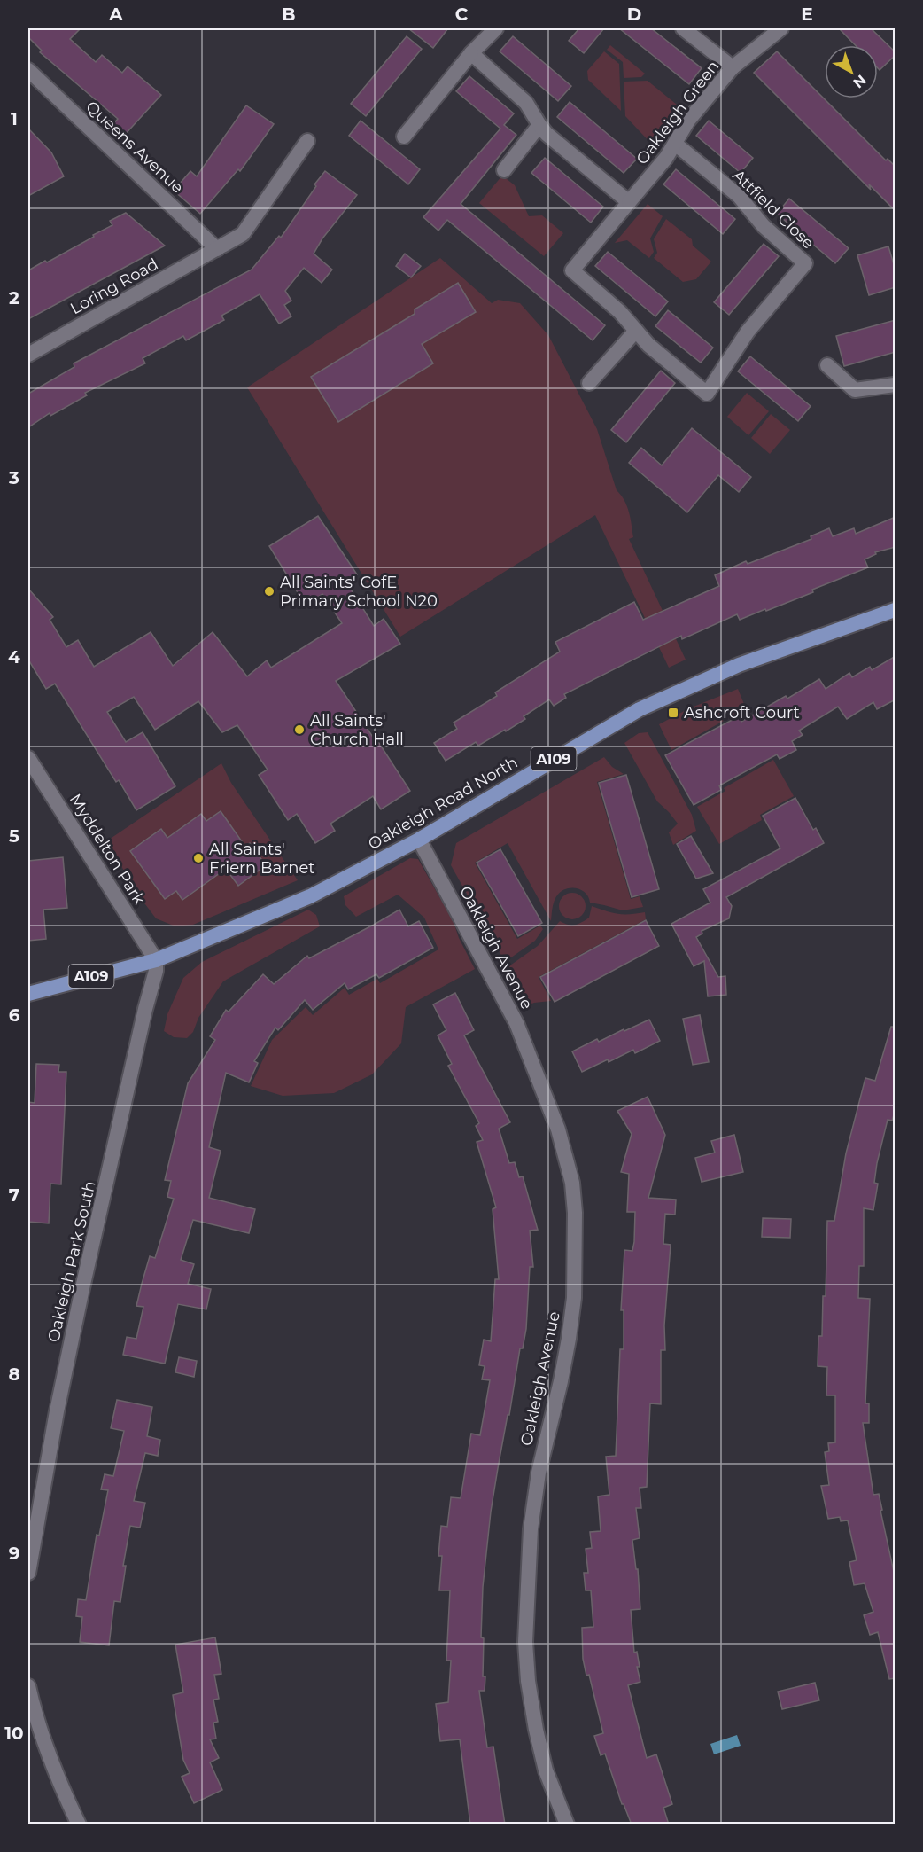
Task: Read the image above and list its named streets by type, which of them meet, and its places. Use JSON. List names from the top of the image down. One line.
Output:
{"streets":{"main road":["A109","Oakleigh Road North"],"street":["Oakleigh Green","Queens Avenue","Attfield Close","Loring Road","Myddelton Park","Oakleigh Avenue","Oakleigh Park South"]},"crossings":[["Oakleigh Green","Attfield Close"],["Queens Avenue","Loring Road"],["Oakleigh Road North","Myddelton Park"],["Oakleigh Road North","Oakleigh Avenue"],["Oakleigh Road North","Oakleigh Park South"],["Myddelton Park","Oakleigh Park South"]],"places":{"other":["All Saints' CofE Primary School N20","All Saints' Church Hall","All Saints' Friern Barnet"],"transit":["Ashcroft Court"]},"north":"bottom right","grid":{"columns":["A","B","C","D","E"],"rows":["1","2","3","4","5","6","7","8","9","10"]}}
